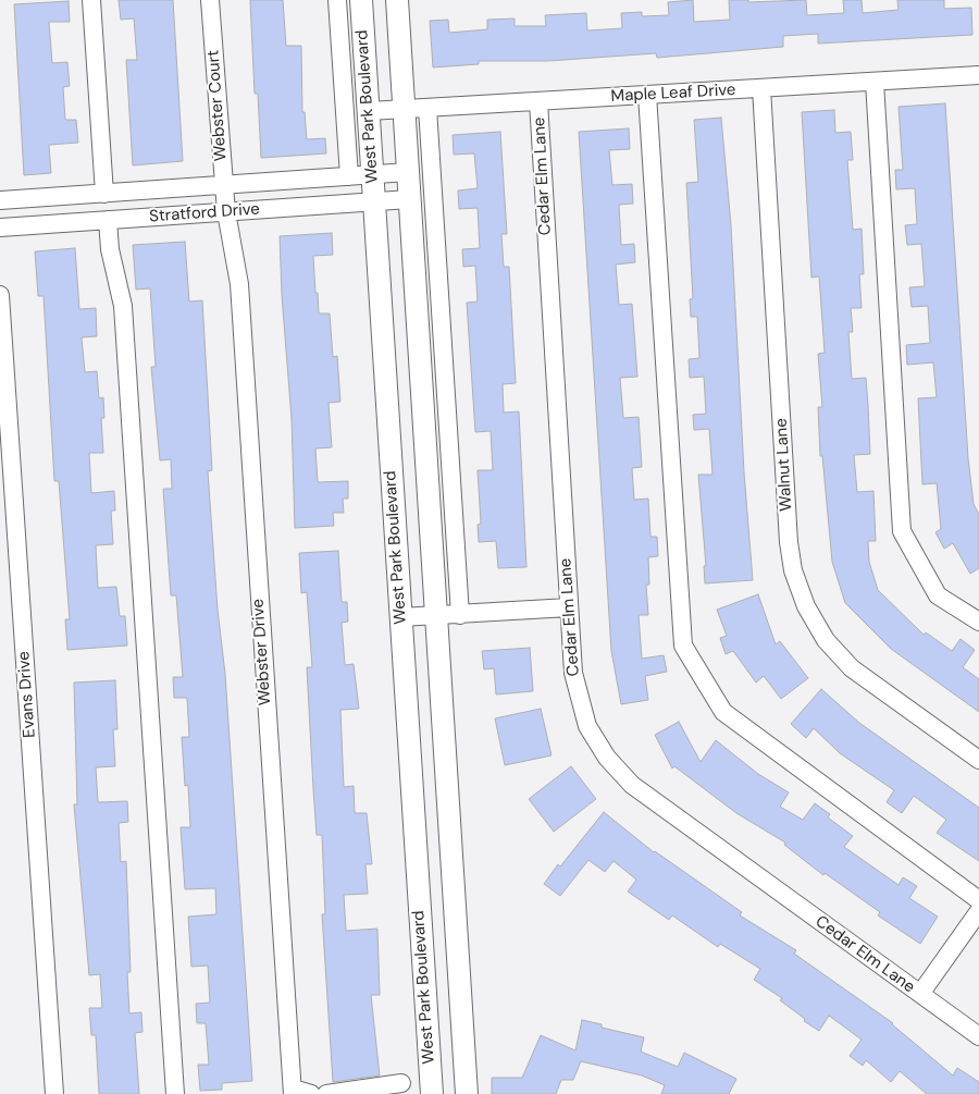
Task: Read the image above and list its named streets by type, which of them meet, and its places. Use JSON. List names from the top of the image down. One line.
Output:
{"streets":{"main road":["West Park Boulevard"],"street":["Maple Leaf Drive","Webster Court","Cedar Elm Lane","Stratford Drive","Walnut Lane","Webster Drive","Evans Drive"]},"crossings":[["Maple Leaf Drive","West Park Boulevard"],["Maple Leaf Drive","Cedar Elm Lane"],["Maple Leaf Drive","Walnut Lane"],["Webster Court","Stratford Drive"],["Webster Court","Webster Drive"],["West Park Boulevard","Stratford Drive"],["Stratford Drive","Webster Drive"]]}
